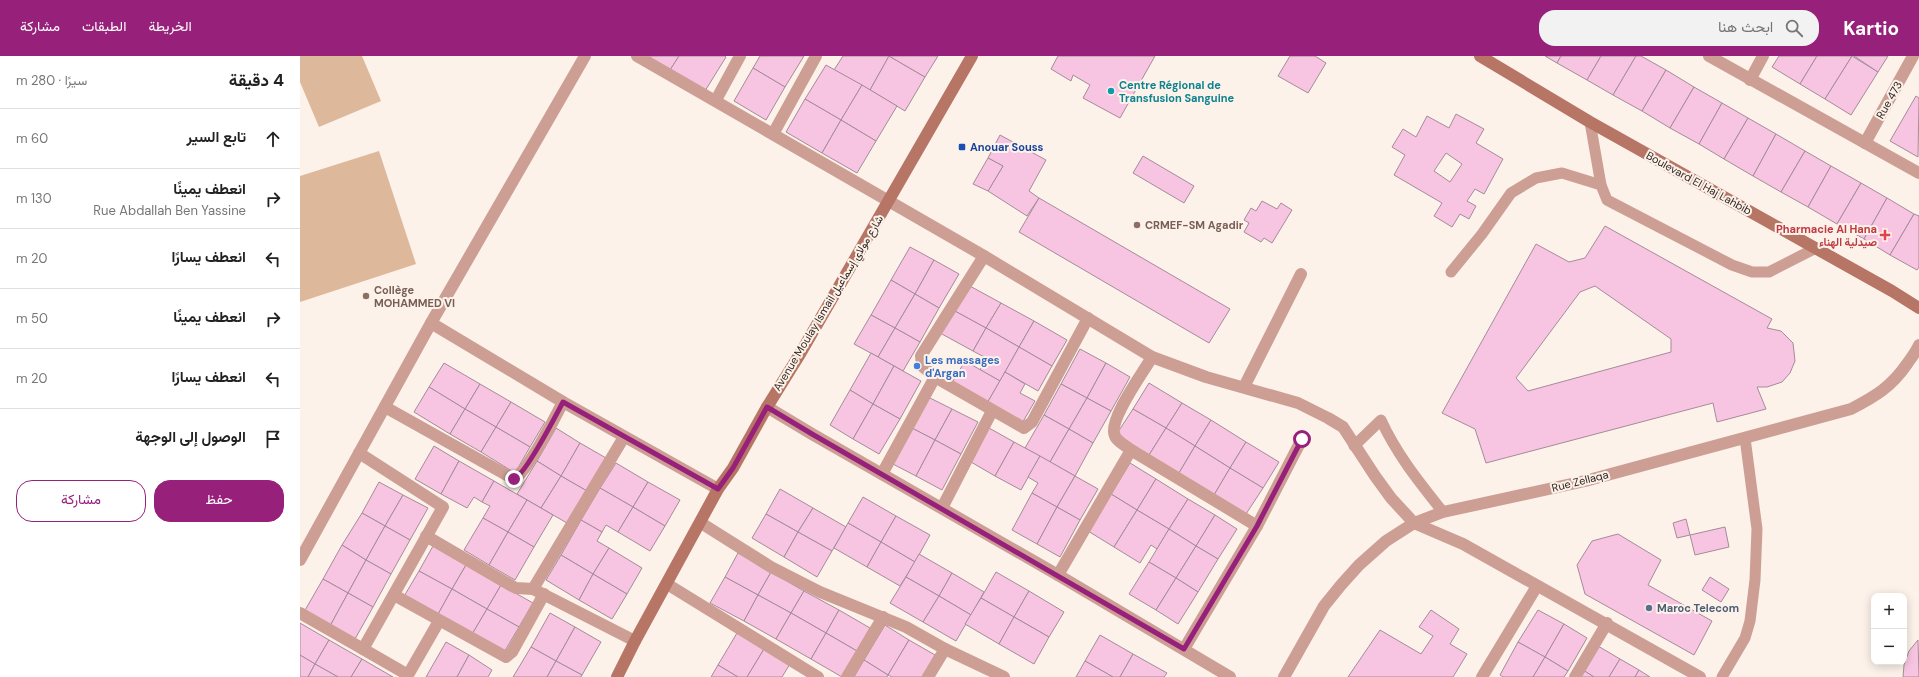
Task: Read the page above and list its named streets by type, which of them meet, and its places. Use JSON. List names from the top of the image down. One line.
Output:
{"streets":{"street":["Rue 473","Boulevard El Haj Lahbib","Avenue Moulay Ismail شارع مولاي إسماعيل","Rue Zellaqa"]},"places":{"other":["Centre Régional de Transfusion Sanguine","CRMEF-SM Agadir","Collège MOHAMMED VI","Les massages d'Argan","Maroc Telecom"],"transit":["Anouar Souss"],"health":["Pharmacie Al Hana صيدلية الهناء"]},"page":{"header":"Kartio","search":"ابحث هنا","nav":["الخريطة","الطبقات","مشاركة"],"heading":["4 دقيقة","سيرًا · 280 m"],"list":[["تابع السير","60 m"],["انعطف يمينًا","Rue Abdallah Ben Yassine","130 m"],["انعطف يسارًا","20 m"],["انعطف يمينًا","50 m"],["انعطف يسارًا","20 m"],"الوصول إلى الوجهة"],"buttons":["حفظ","مشاركة"],"map_buttons":["+","−"]}}
